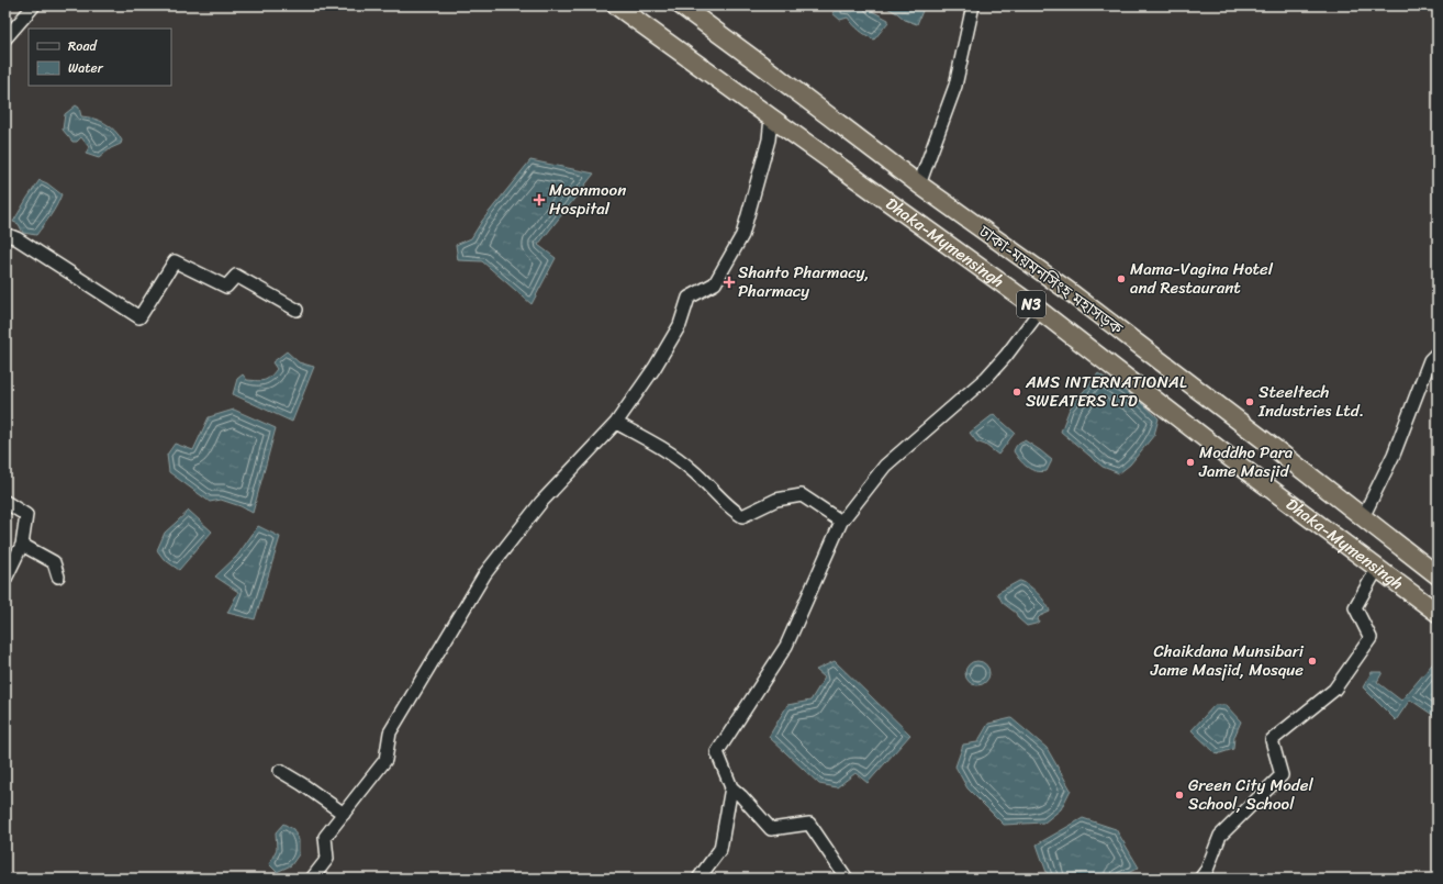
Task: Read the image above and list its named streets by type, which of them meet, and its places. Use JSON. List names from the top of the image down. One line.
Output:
{"streets":{"highway":["Dhaka-Mymensingh","ঢাকা-ময়মনসিংহ মহাসড়ক","N3"]},"places":{"health":["Moonmoon Hospital","Shanto Pharmacy, Pharmacy"],"other":["Mama-Vagina Hotel and Restaurant","AMS INTERNATIONAL SWEATERS LTD","Steeltech Industries Ltd.","Moddho Para Jame Masjid","Chaikdana Munsibari Jame Masjid, Mosque","Green City Model School, School"]},"legend":["Road","Water"]}
